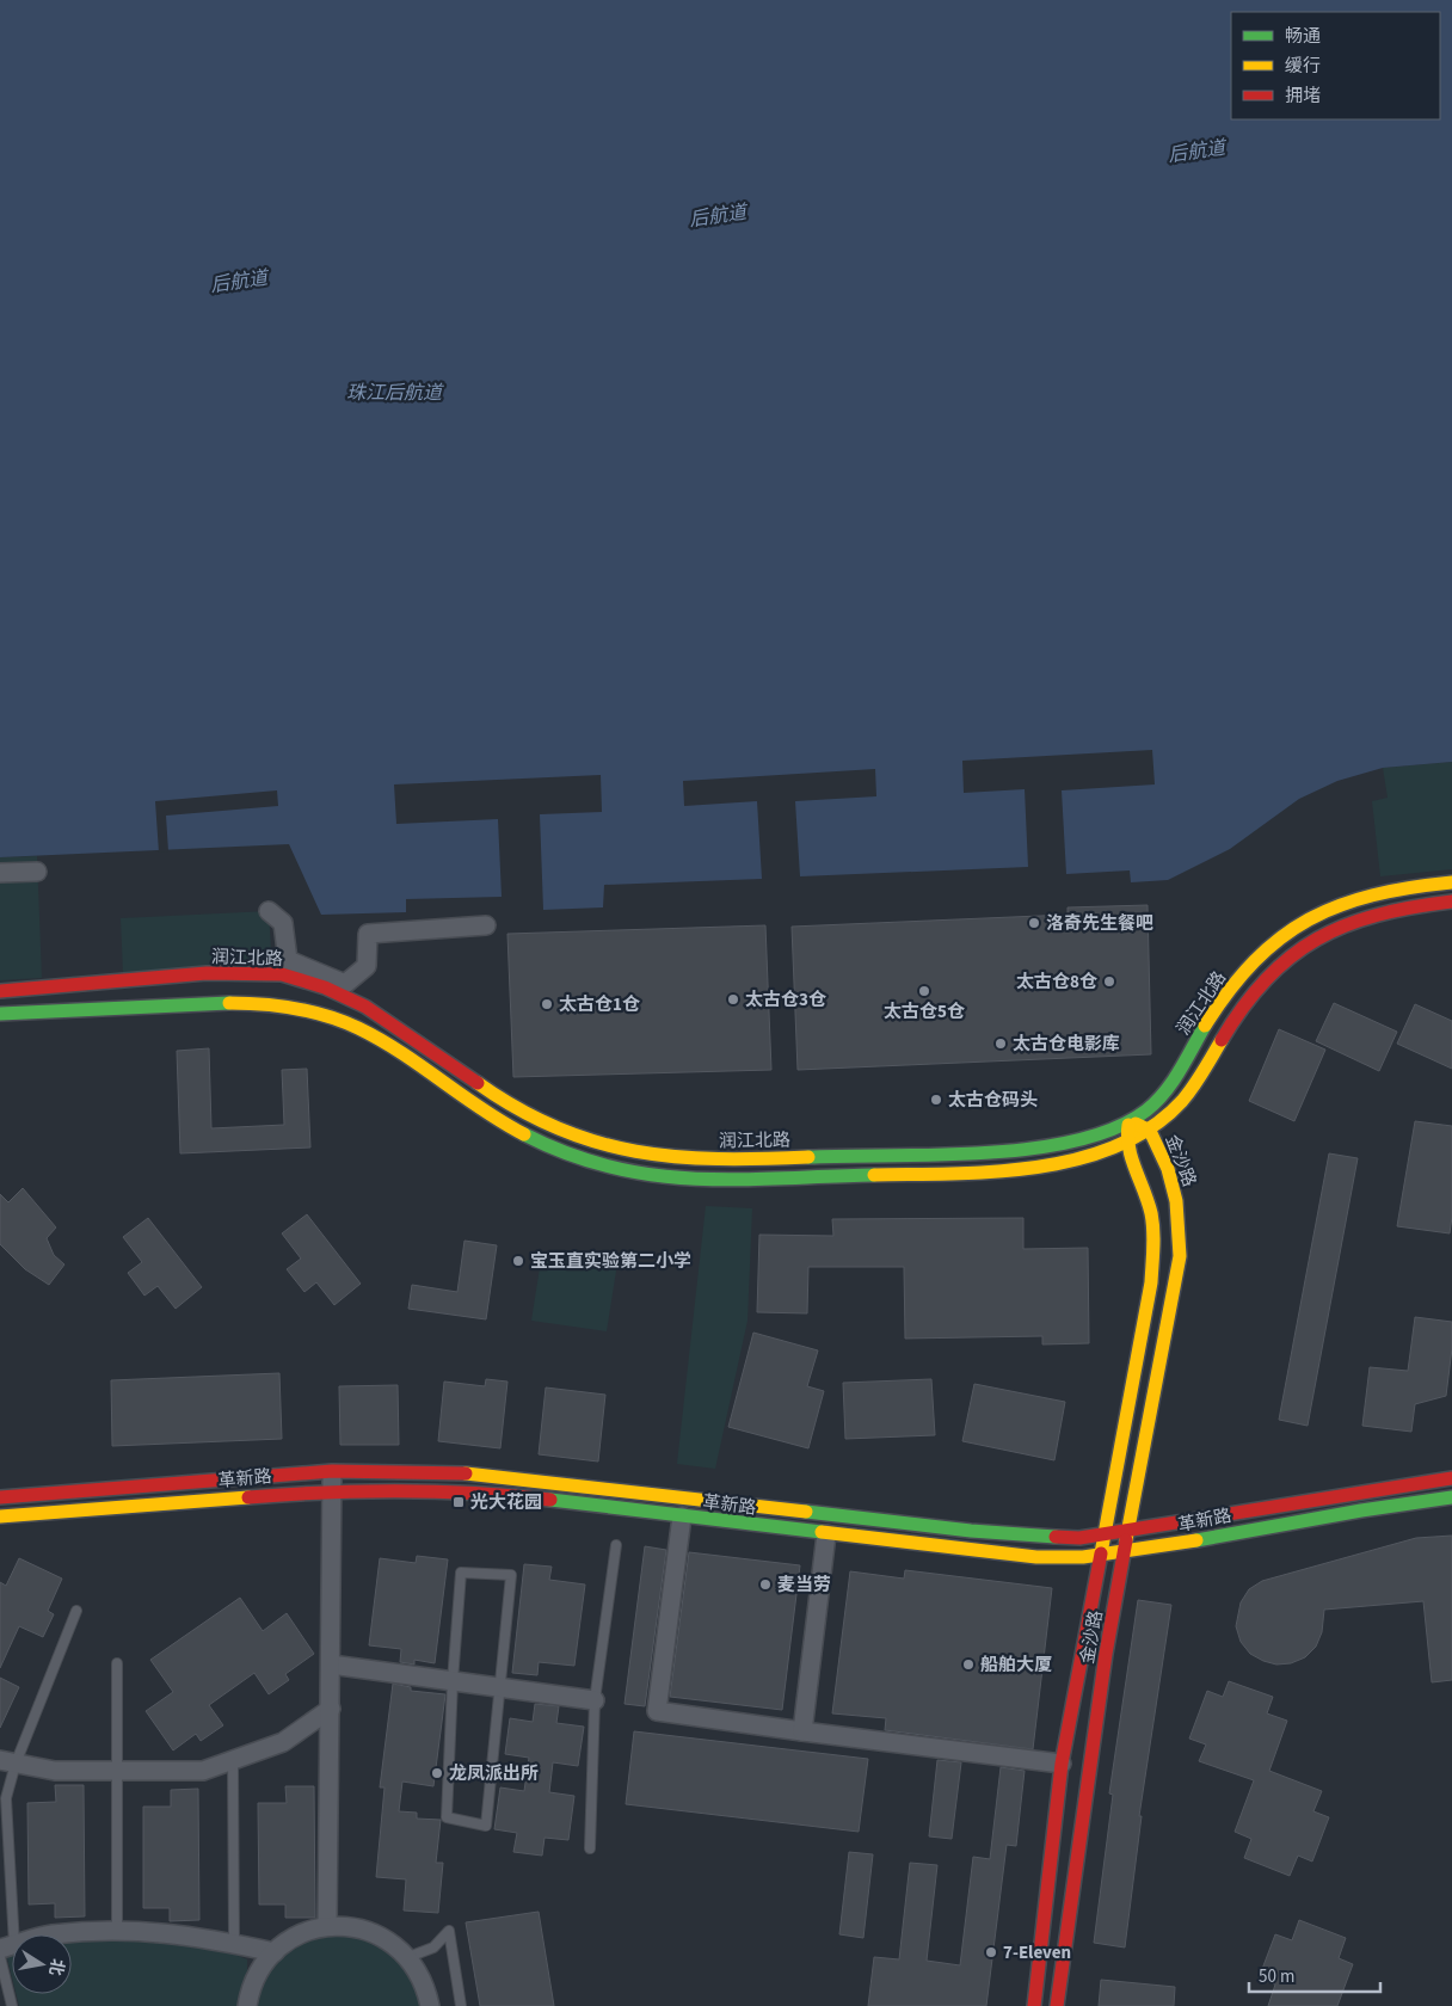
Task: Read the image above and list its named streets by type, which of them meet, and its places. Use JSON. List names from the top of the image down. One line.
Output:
{"streets":{"street":["润江北路","金沙路","革新路"]},"crossings":[["润江北路","金沙路"],["金沙路","革新路"]],"water":["后航道","珠江后航道"],"places":{"other":["洛奇先生餐吧","太古仓8仓","太古仓5仓","太古仓3仓","太古仓1仓","太古仓电影库","太古仓码头","宝玉直实验第二小学","麦当劳","船舶大厦","龙凤派出所","7-Eleven"],"transit":["光大花园"]},"legend":["畅通","缓行","拥堵"],"scale_bar":"50 m","north":"right"}
